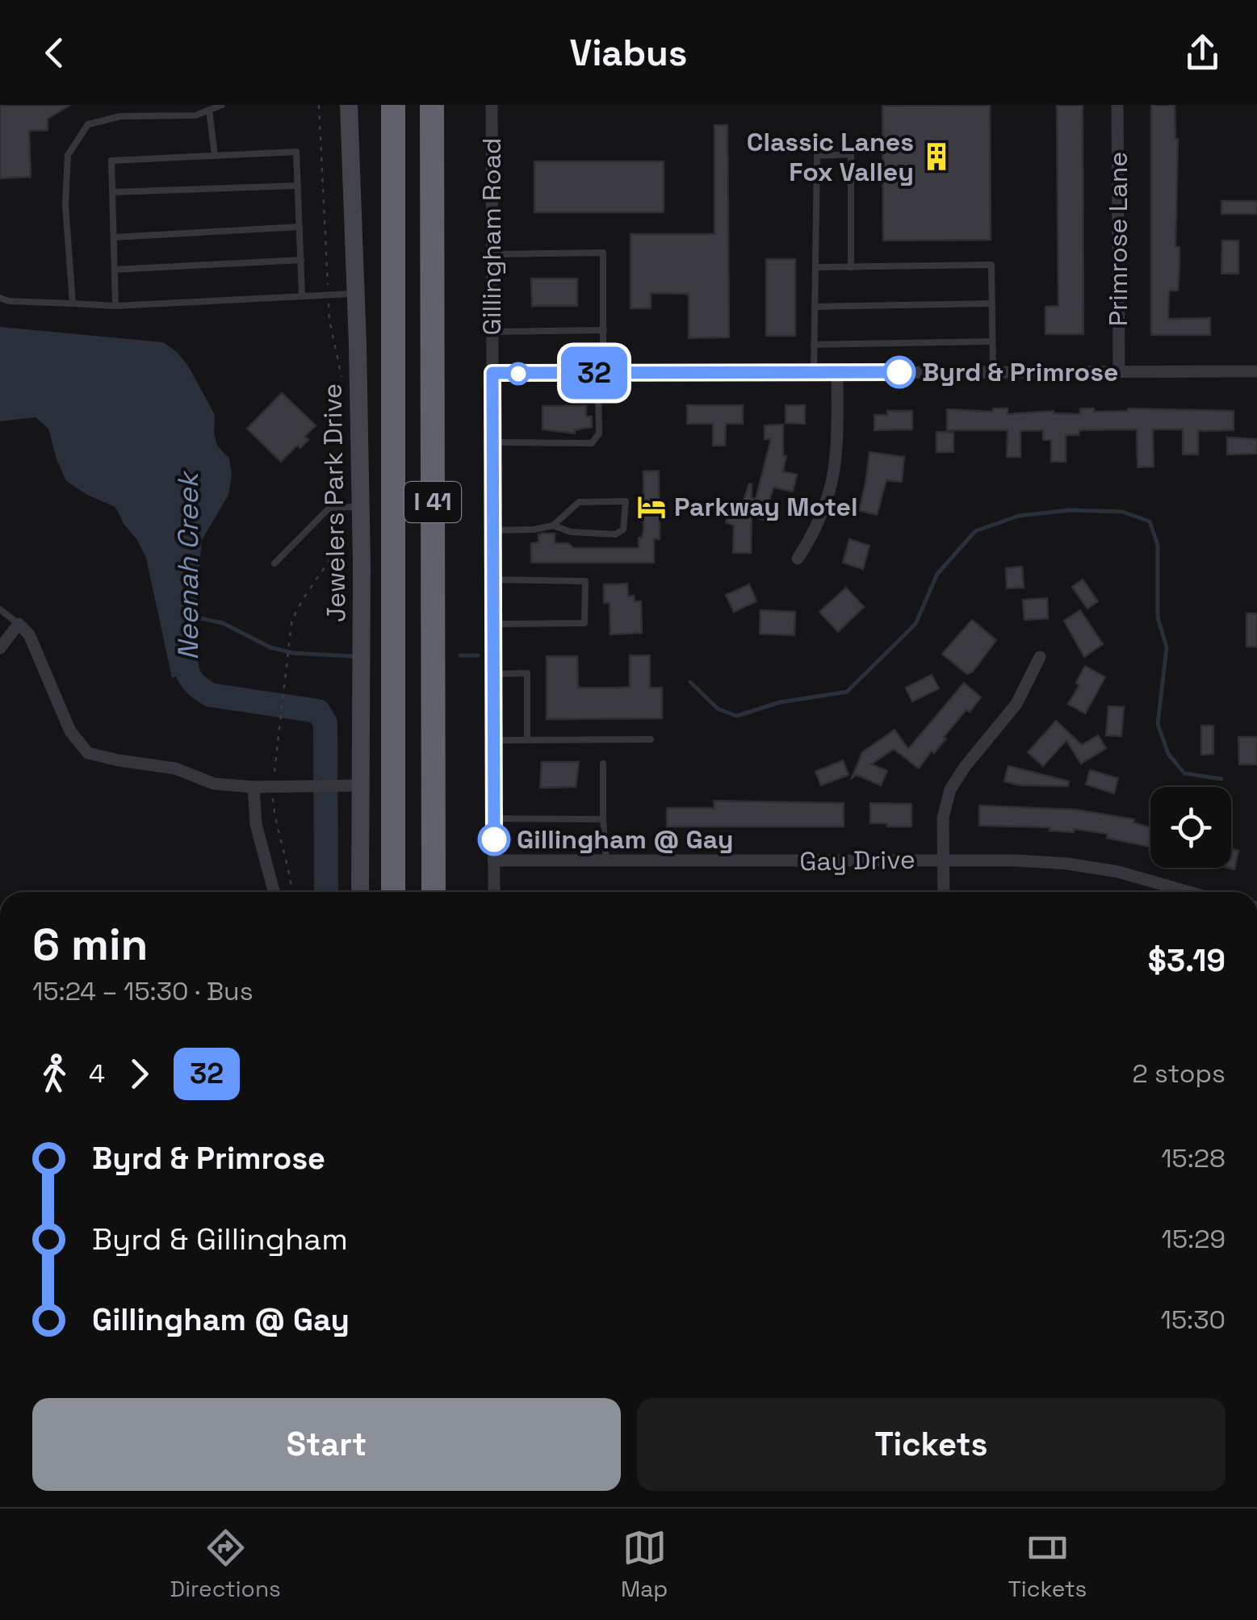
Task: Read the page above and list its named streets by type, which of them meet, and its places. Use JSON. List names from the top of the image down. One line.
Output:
{"streets":{"highway":["I 41"],"street":["Gillingham Road","Primrose Lane","Jewelers Park Drive","Gay Drive"]},"crossings":[["Gillingham Road","Gay Drive"]],"water":["Neenah Creek"],"places":{"building":["Classic Lanes Fox Valley"],"other":["Byrd & Primrose","Gillingham @ Gay"],"hotel":["Parkway Motel"]},"lines":["bus line 32"],"page":{"header":"Viabus","on_map":"32","heading":["6 min","15:24 – 15:30 · Bus","$3.19"],"legs":["4","32","2 stops"],"list":[{"name":"Byrd & Primrose","value":"15:28"},{"name":"Byrd & Gillingham","value":"15:29"},{"name":"Gillingham @ Gay","value":"15:30"}],"buttons":["Start","Tickets"],"tabs":["Directions","Map","Tickets"]}}
